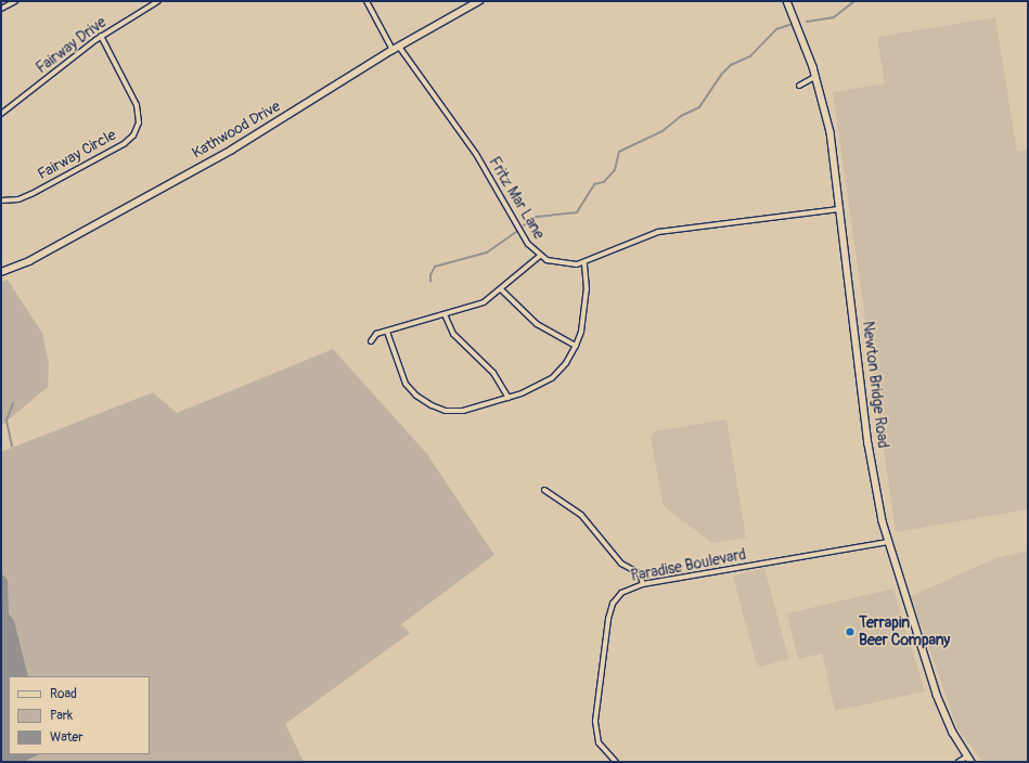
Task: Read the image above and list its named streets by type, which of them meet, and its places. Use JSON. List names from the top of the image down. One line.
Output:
{"streets":{"main road":["Kathwood Drive","Newton Bridge Road"],"street":["Fairway Drive","Fairway Circle","Fritz Mar Lane","Paradise Boulevard"]},"crossings":[["Fairway Drive","Fairway Circle"],["Kathwood Drive","Fritz Mar Lane"],["Fritz Mar Lane","Newton Bridge Road"],["Newton Bridge Road","Paradise Boulevard"]],"places":["Terrapin Beer Company"],"legend":["Road","Park","Water"]}
